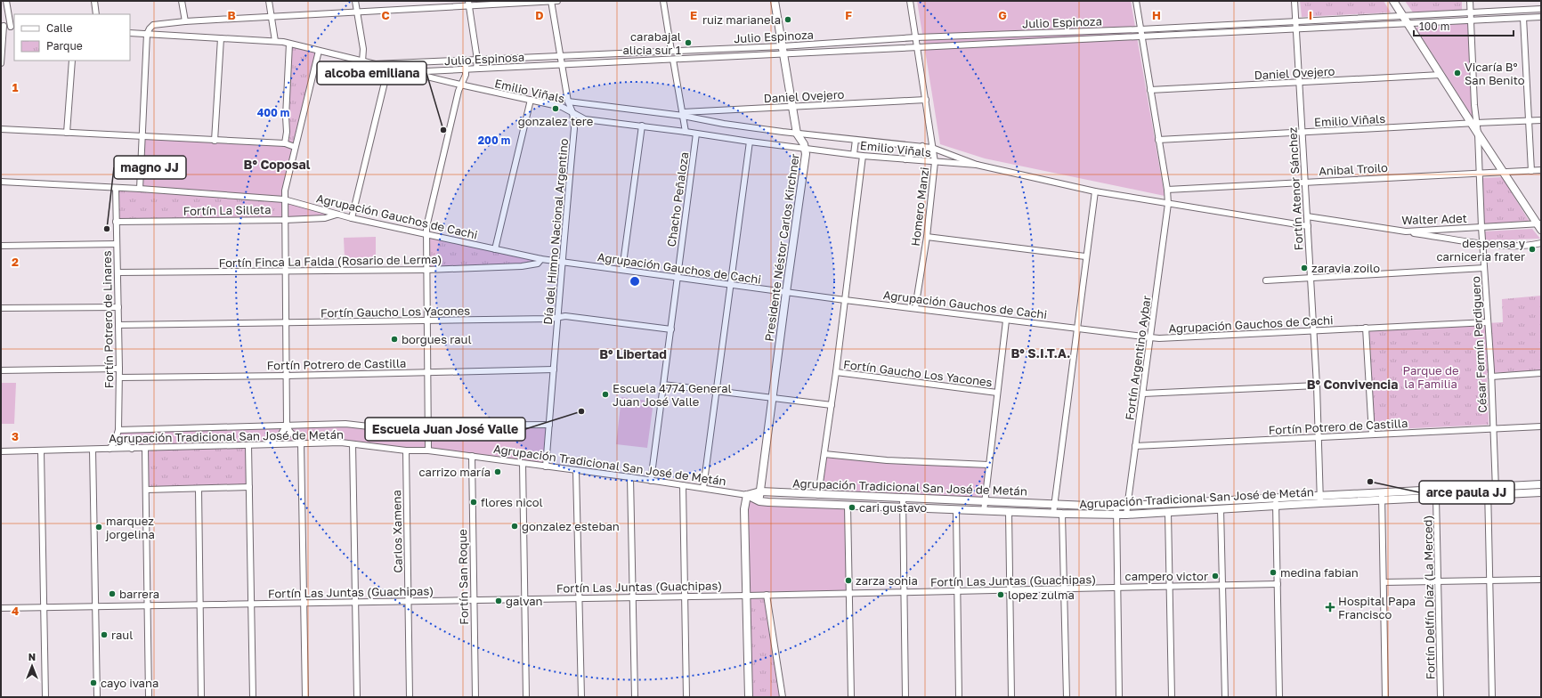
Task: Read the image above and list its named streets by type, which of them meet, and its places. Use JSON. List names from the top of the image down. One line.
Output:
{"streets":{"street":["Julio Espinoza","Julio Espinosa","Daniel Ovejero","Emilio Viñals","Anibal Troilo","Fortín Atenor Sánchez","Chacho Peñaloza","Homero Manzi","Fortín La Silleta","Agrupación Gauchos de Cachi","Walter Adet","Día del Himno Nacional Argentino","Presidente Néstor Carlos Kirchner","Fortín Finca La Falda (Rosario de Lerma)","Fortín Gaucho Los Yacones","Fortín Potrero de Linares","César Fermín Perdiguero","Fortín Argentino Aybar","Fortín Potrero de Castilla","Agrupación Tradicional San José de Metán","Carlos Xamena","Fortín San Roque","Fortín Las Juntas (Guachipas)","Fortín Delfín Díaz (La Merced)"]},"crossings":[["Julio Espinoza","Julio Espinosa"],["Julio Espinoza","Fortín Atenor Sánchez"],["Julio Espinoza","Homero Manzi"],["Julio Espinoza","Día del Himno Nacional Argentino"],["Julio Espinoza","Presidente Néstor Carlos Kirchner"],["Julio Espinoza","Fortín Argentino Aybar"],["Julio Espinosa","Emilio Viñals"],["Julio Espinosa","Día del Himno Nacional Argentino"],["Daniel Ovejero","Emilio Viñals"],["Daniel Ovejero","Fortín Atenor Sánchez"],["Daniel Ovejero","Homero Manzi"],["Daniel Ovejero","Presidente Néstor Carlos Kirchner"],["Daniel Ovejero","Fortín Argentino Aybar"],["Emilio Viñals","Fortín Atenor Sánchez"],["Emilio Viñals","Chacho Peñaloza"],["Emilio Viñals","Homero Manzi"],["Emilio Viñals","Día del Himno Nacional Argentino"],["Emilio Viñals","Presidente Néstor Carlos Kirchner"],["Emilio Viñals","Fortín Argentino Aybar"],["Anibal Troilo","Fortín Atenor Sánchez"],["Anibal Troilo","César Fermín Perdiguero"],["Anibal Troilo","Fortín Argentino Aybar"],["Fortín Atenor Sánchez","Agrupación Gauchos de Cachi"],["Fortín Atenor Sánchez","Walter Adet"],["Fortín Atenor Sánchez","Fortín Potrero de Castilla"],["Fortín Atenor Sánchez","Agrupación Tradicional San José de Metán"],["Chacho Peñaloza","Agrupación Gauchos de Cachi"],["Chacho Peñaloza","Fortín Gaucho Los Yacones"],["Chacho Peñaloza","Agrupación Tradicional San José de Metán"],["Homero Manzi","Agrupación Gauchos de Cachi"],["Fortín La Silleta","Agrupación Gauchos de Cachi"],["Fortín La Silleta","Fortín Potrero de Linares"],["Agrupación Gauchos de Cachi","Día del Himno Nacional Argentino"],["Agrupación Gauchos de Cachi","Presidente Néstor Carlos Kirchner"],["Agrupación Gauchos de Cachi","Fortín Finca La Falda (Rosario de Lerma)"],["Agrupación Gauchos de Cachi","Fortín Potrero de Linares"],["Agrupación Gauchos de Cachi","César Fermín Perdiguero"],["Agrupación Gauchos de Cachi","Fortín Argentino Aybar"],["Walter Adet","César Fermín Perdiguero"],["Día del Himno Nacional Argentino","Fortín Gaucho Los Yacones"],["Día del Himno Nacional Argentino","Fortín Potrero de Castilla"],["Día del Himno Nacional Argentino","Agrupación Tradicional San José de Metán"],["Presidente Néstor Carlos Kirchner","Agrupación Tradicional San José de Metán"],["Fortín Finca La Falda (Rosario de Lerma)","Fortín Potrero de Linares"],["Fortín Gaucho Los Yacones","Fortín Potrero de Linares"],["Fortín Potrero de Linares","Fortín Potrero de Castilla"],["Fortín Potrero de Linares","Agrupación Tradicional San José de Metán"],["César Fermín Perdiguero","Fortín Potrero de Castilla"],["César Fermín Perdiguero","Agrupación Tradicional San José de Metán"],["Fortín Argentino Aybar","Fortín Potrero de Castilla"],["Fortín Argentino Aybar","Agrupación Tradicional San José de Metán"],["Agrupación Tradicional San José de Metán","Carlos Xamena"],["Agrupación Tradicional San José de Metán","Fortín San Roque"],["Agrupación Tradicional San José de Metán","Fortín Delfín Díaz (La Merced)"],["Carlos Xamena","Fortín Las Juntas (Guachipas)"],["Fortín San Roque","Fortín Las Juntas (Guachipas)"]],"districts":["B° Coposal","B° S.I.T.A.","B° Libertad","B° Convivencia"],"parks":["Parque de la Familia"],"places":{"other":["ruiz marianela","carabajal alicia sur 1","Vicaría B° San Benito","gonzalez tere","alcoba emiliana","magno JJ","despensa y carniceria frater","zaravia zoilo","borgues raul","Escuela 4774 General Juan José Valle","Escuela Juan José Valle","carrizo maría","arce paula JJ","flores nicol","cari gustavo","gonzalez esteban","marquez jorgelina","medina fabian","campero victor","zarza sonia","barrera","lopez zulma","galvan","raul","cayo ivana"],"health":["Hospital Papa Francisco"]},"legend":["Calle","Parque"],"scale_bar":"100 m","north":"top","grid":{"columns":["B","C","D","E","F","G","H","I"],"rows":["1","2","3","4"]},"rings":["400 m","200 m"]}
